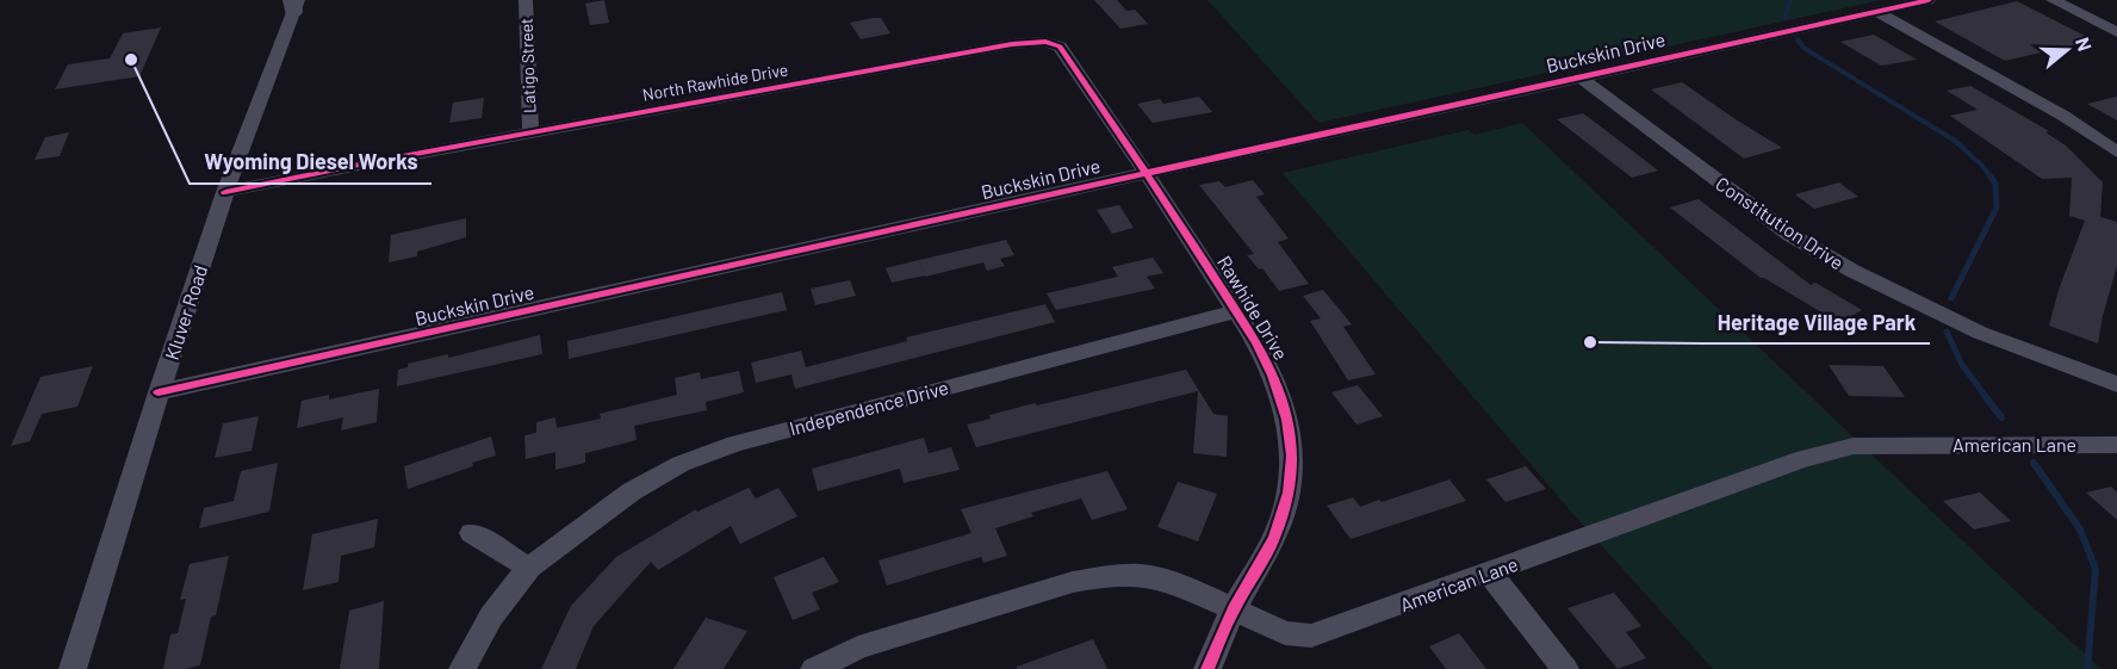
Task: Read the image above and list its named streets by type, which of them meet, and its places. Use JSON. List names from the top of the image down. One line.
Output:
{"streets":{"street":["Buckskin Drive","Latigo Street","North Rawhide Drive","Constitution Drive","Rawhide Drive","Kluver Road","Independence Drive","American Lane"]},"crossings":[["Buckskin Drive","North Rawhide Drive"],["Buckskin Drive","Constitution Drive"],["Buckskin Drive","Rawhide Drive"],["Buckskin Drive","Kluver Road"],["Latigo Street","North Rawhide Drive"],["North Rawhide Drive","Rawhide Drive"],["North Rawhide Drive","Kluver Road"],["Rawhide Drive","Independence Drive"],["Rawhide Drive","American Lane"]],"places":["Wyoming Diesel Works","Heritage Village Park"],"north":"right"}
